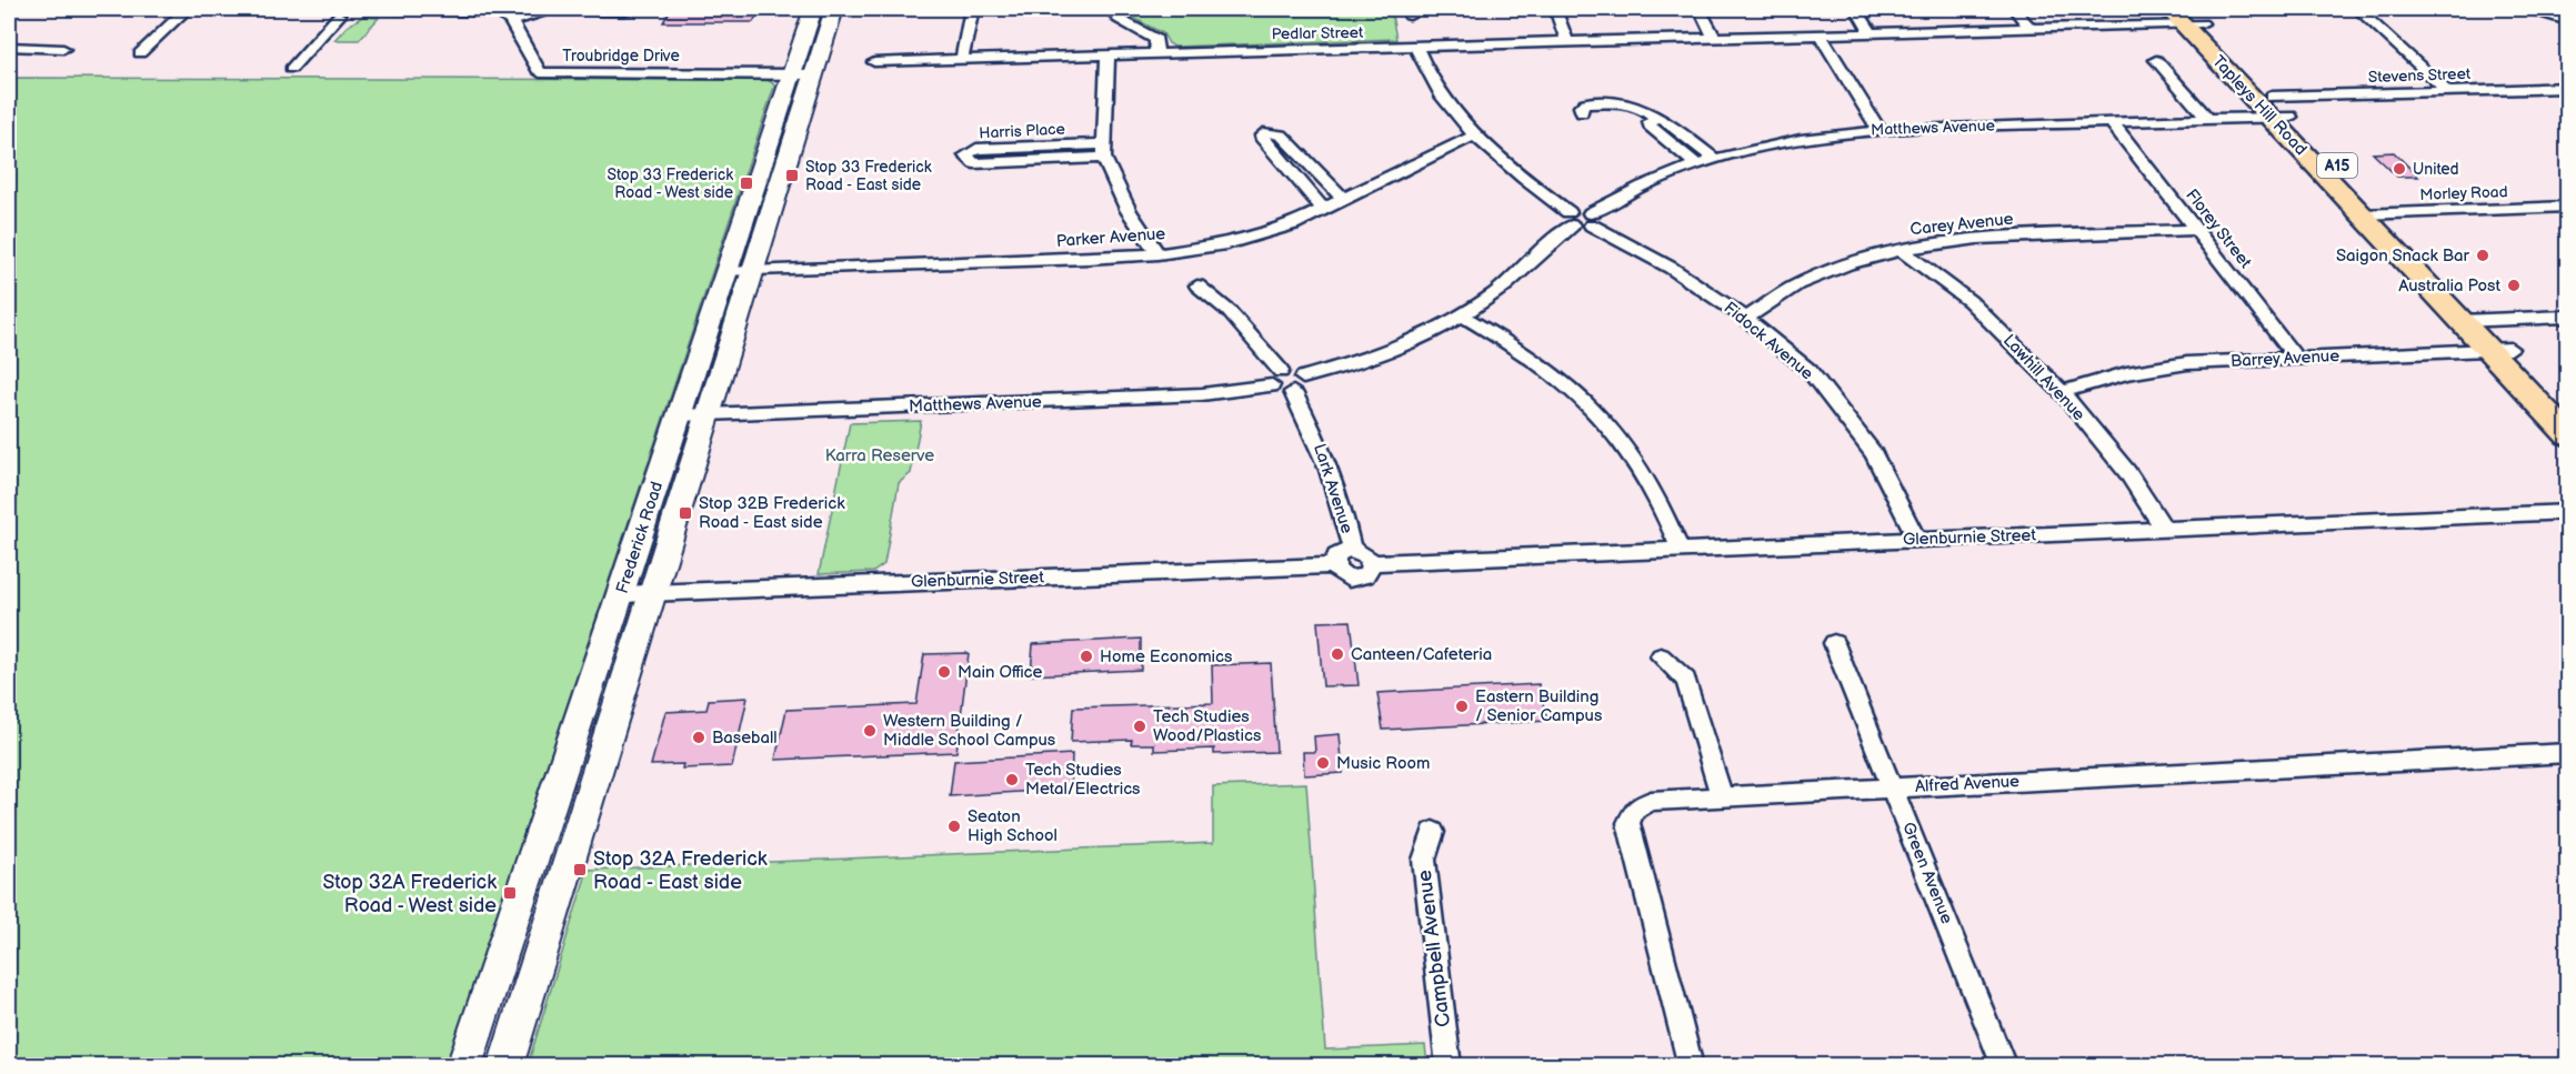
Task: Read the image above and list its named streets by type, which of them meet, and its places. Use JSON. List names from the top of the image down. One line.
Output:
{"streets":{"main road":["Tapleys Hill Road","A15","Frederick Road"],"street":["Pedlar Street","Troubridge Drive","Stevens Street","Matthews Avenue","Harris Place","Morley Road","Carey Avenue","Florey Street","Parker Avenue","Fidock Avenue","Barrey Avenue","Lawhill Avenue","Lark Avenue","Glenburnie Street","Alfred Avenue","Green Avenue","Campbell Avenue"]},"crossings":[["Pedlar Street","Tapleys Hill Road"],["Troubridge Drive","Frederick Road"],["Stevens Street","Tapleys Hill Road"],["Stevens Street","Matthews Avenue"],["Tapleys Hill Road","Matthews Avenue"],["Tapleys Hill Road","Morley Road"],["Tapleys Hill Road","Barrey Avenue"],["Matthews Avenue","Florey Street"],["Matthews Avenue","Fidock Avenue"],["Matthews Avenue","Frederick Road"],["Carey Avenue","Florey Street"],["Carey Avenue","Fidock Avenue"],["Carey Avenue","Lawhill Avenue"],["Florey Street","Barrey Avenue"],["Parker Avenue","Frederick Road"],["Fidock Avenue","Glenburnie Street"],["Barrey Avenue","Lawhill Avenue"],["Lawhill Avenue","Glenburnie Street"],["Lark Avenue","Glenburnie Street"],["Frederick Road","Glenburnie Street"],["Alfred Avenue","Green Avenue"]],"parks":["Karra Reserve"],"places":{"other":["United","Saigon Snack Bar","Australia Post","Canteen/Cafeteria","Home Economics","Main Office","Eastern Building / Senior Campus","Tech Studies Wood/Plastics","Western Building / Middle School Campus","Baseball","Music Room","Tech Studies Metal/Electrics","Seaton High School"],"transit":["Stop 33 Frederick Road - East side","Stop 33 Frederick Road - West side","Stop 32B Frederick Road - East side","Stop 32A Frederick Road - East side","Stop 32A Frederick Road - West side"]}}
